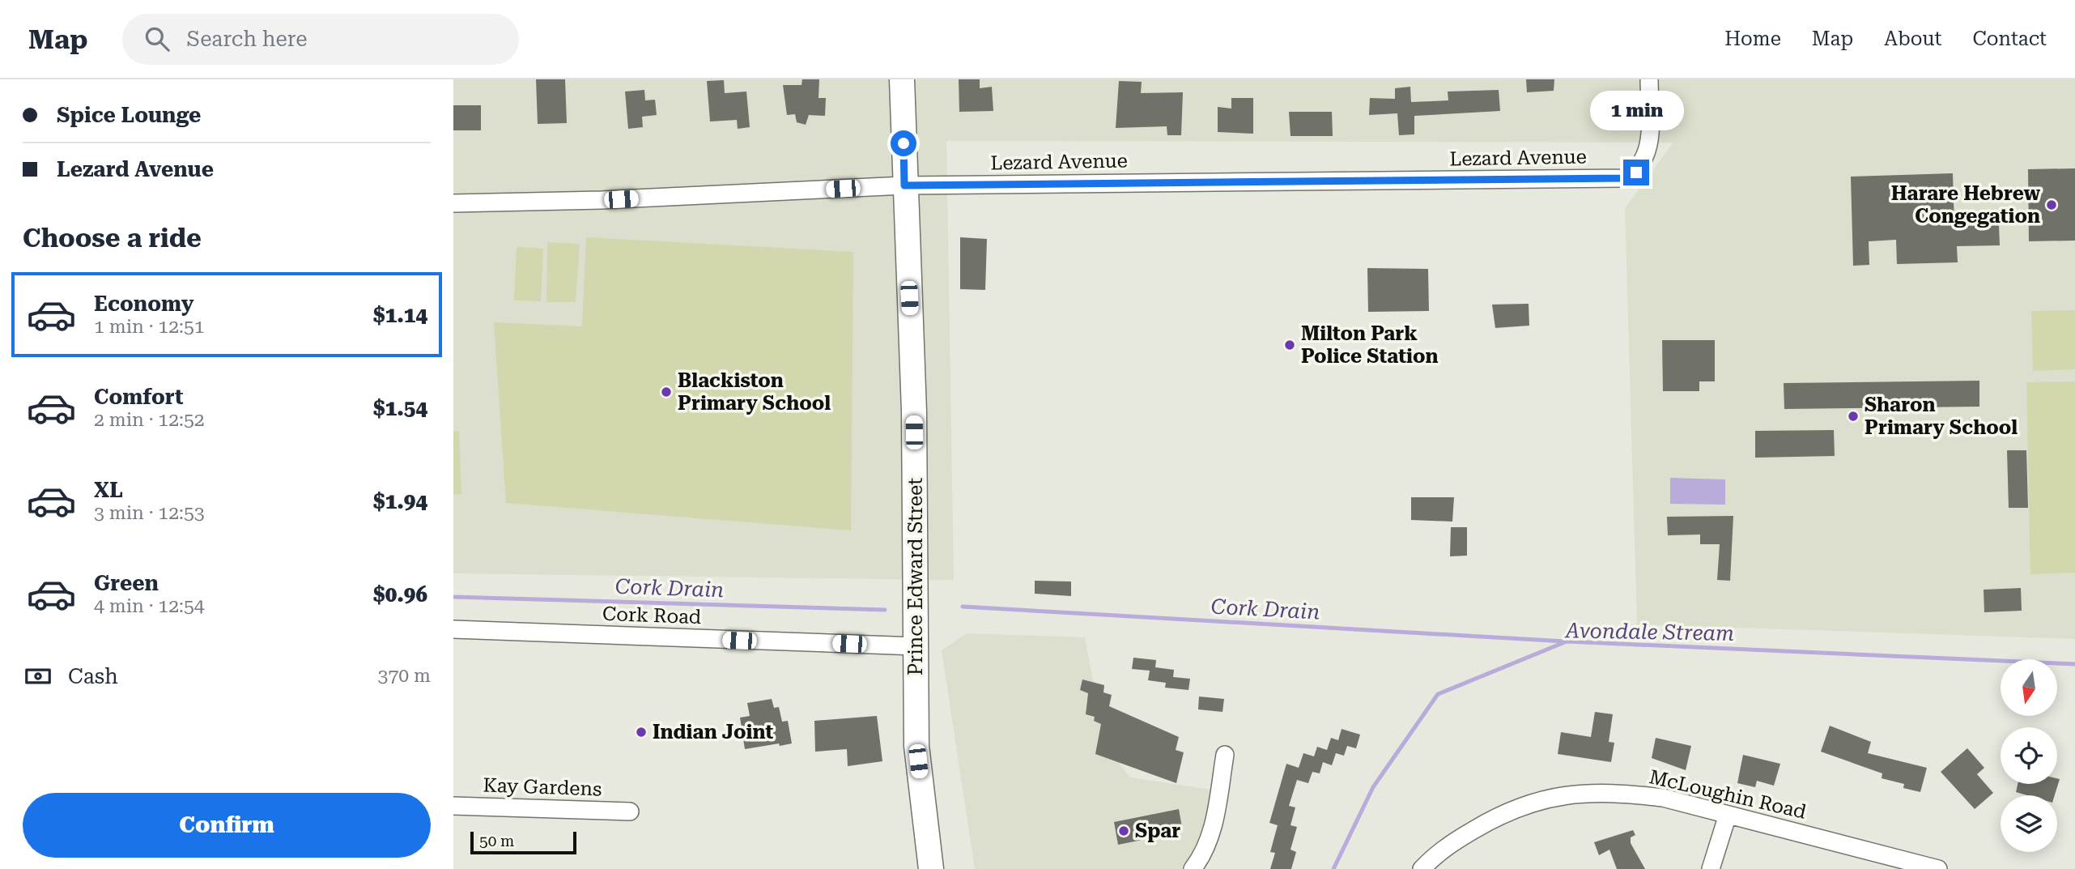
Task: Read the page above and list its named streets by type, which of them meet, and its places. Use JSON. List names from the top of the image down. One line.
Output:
{"streets":{"main road":["Prince Edward Street"],"street":["Lezard Avenue","Cork Road","Kay Gardens","McLoughin Road"]},"crossings":[["Lezard Avenue","Prince Edward Street"],["Prince Edward Street","Cork Road"]],"water":["Cork Drain","Avondale Stream"],"places":["Harare Hebrew Congegation","Milton Park Police Station","Blackiston Primary School","Sharon Primary School","Indian Joint","Spar"],"scale_bar":"50 m","north":"bottom","page":{"header":"Map","search":"Search here","nav":["Home","Map","About","Contact"],"banner":["Spice Lounge","Lezard Avenue"],"bubble":"1 min","heading":"Choose a ride","list":[{"name":"Economy","note":"1 min · 12:51","value":"$1.14"},{"name":"Comfort","note":"2 min · 12:52","value":"$1.54"},{"name":"XL","note":"3 min · 12:53","value":"$1.94"},{"name":"Green","note":"4 min · 12:54","value":"$0.96"}],"pay":["Cash","370 m"],"buttons":"Confirm","scale":"50 m"}}
